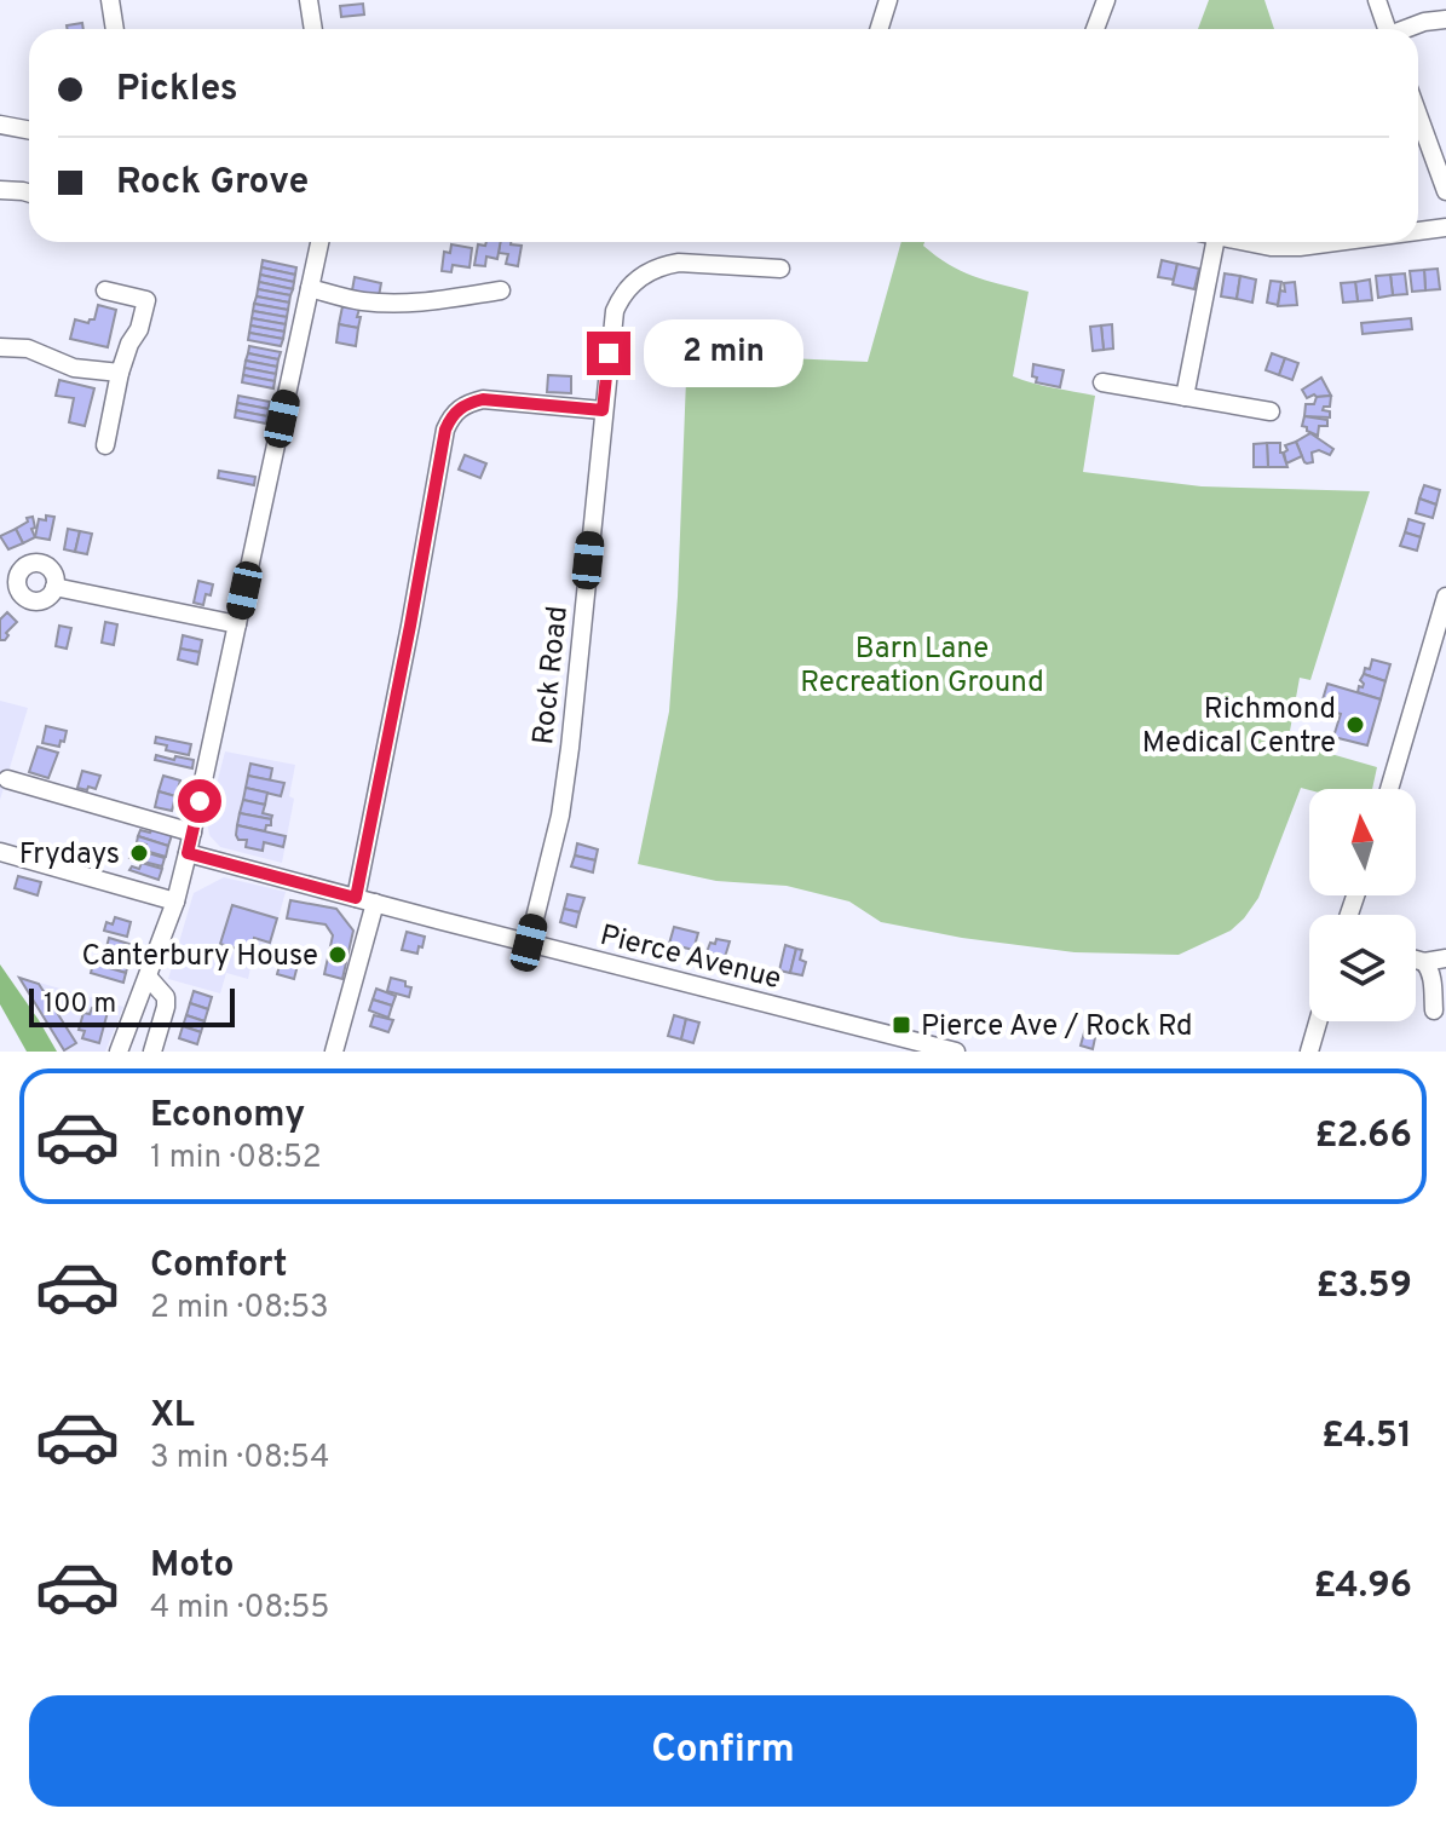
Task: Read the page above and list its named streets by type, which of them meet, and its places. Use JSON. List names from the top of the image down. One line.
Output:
{"streets":{"street":["Rock Road","Pierce Avenue"]},"crossings":[["Rock Road","Pierce Avenue"]],"parks":["Barn Lane Recreation Ground"],"places":{"other":["Richmond Medical Centre","Frydays","Canterbury House"],"transit":["Pierce Ave / Rock Rd"]},"scale_bar":"100 m","north":"top","page":{"banner":["Pickles","Rock Grove"],"bubble":"2 min","scale":"100 m","list":[{"name":"Economy","note":"1 min · 08:52","value":"£2.66"},{"name":"Comfort","note":"2 min · 08:53","value":"£3.59"},{"name":"XL","note":"3 min · 08:54","value":"£4.51"},{"name":"Moto","note":"4 min · 08:55","value":"£4.96"}],"buttons":"Confirm"}}
